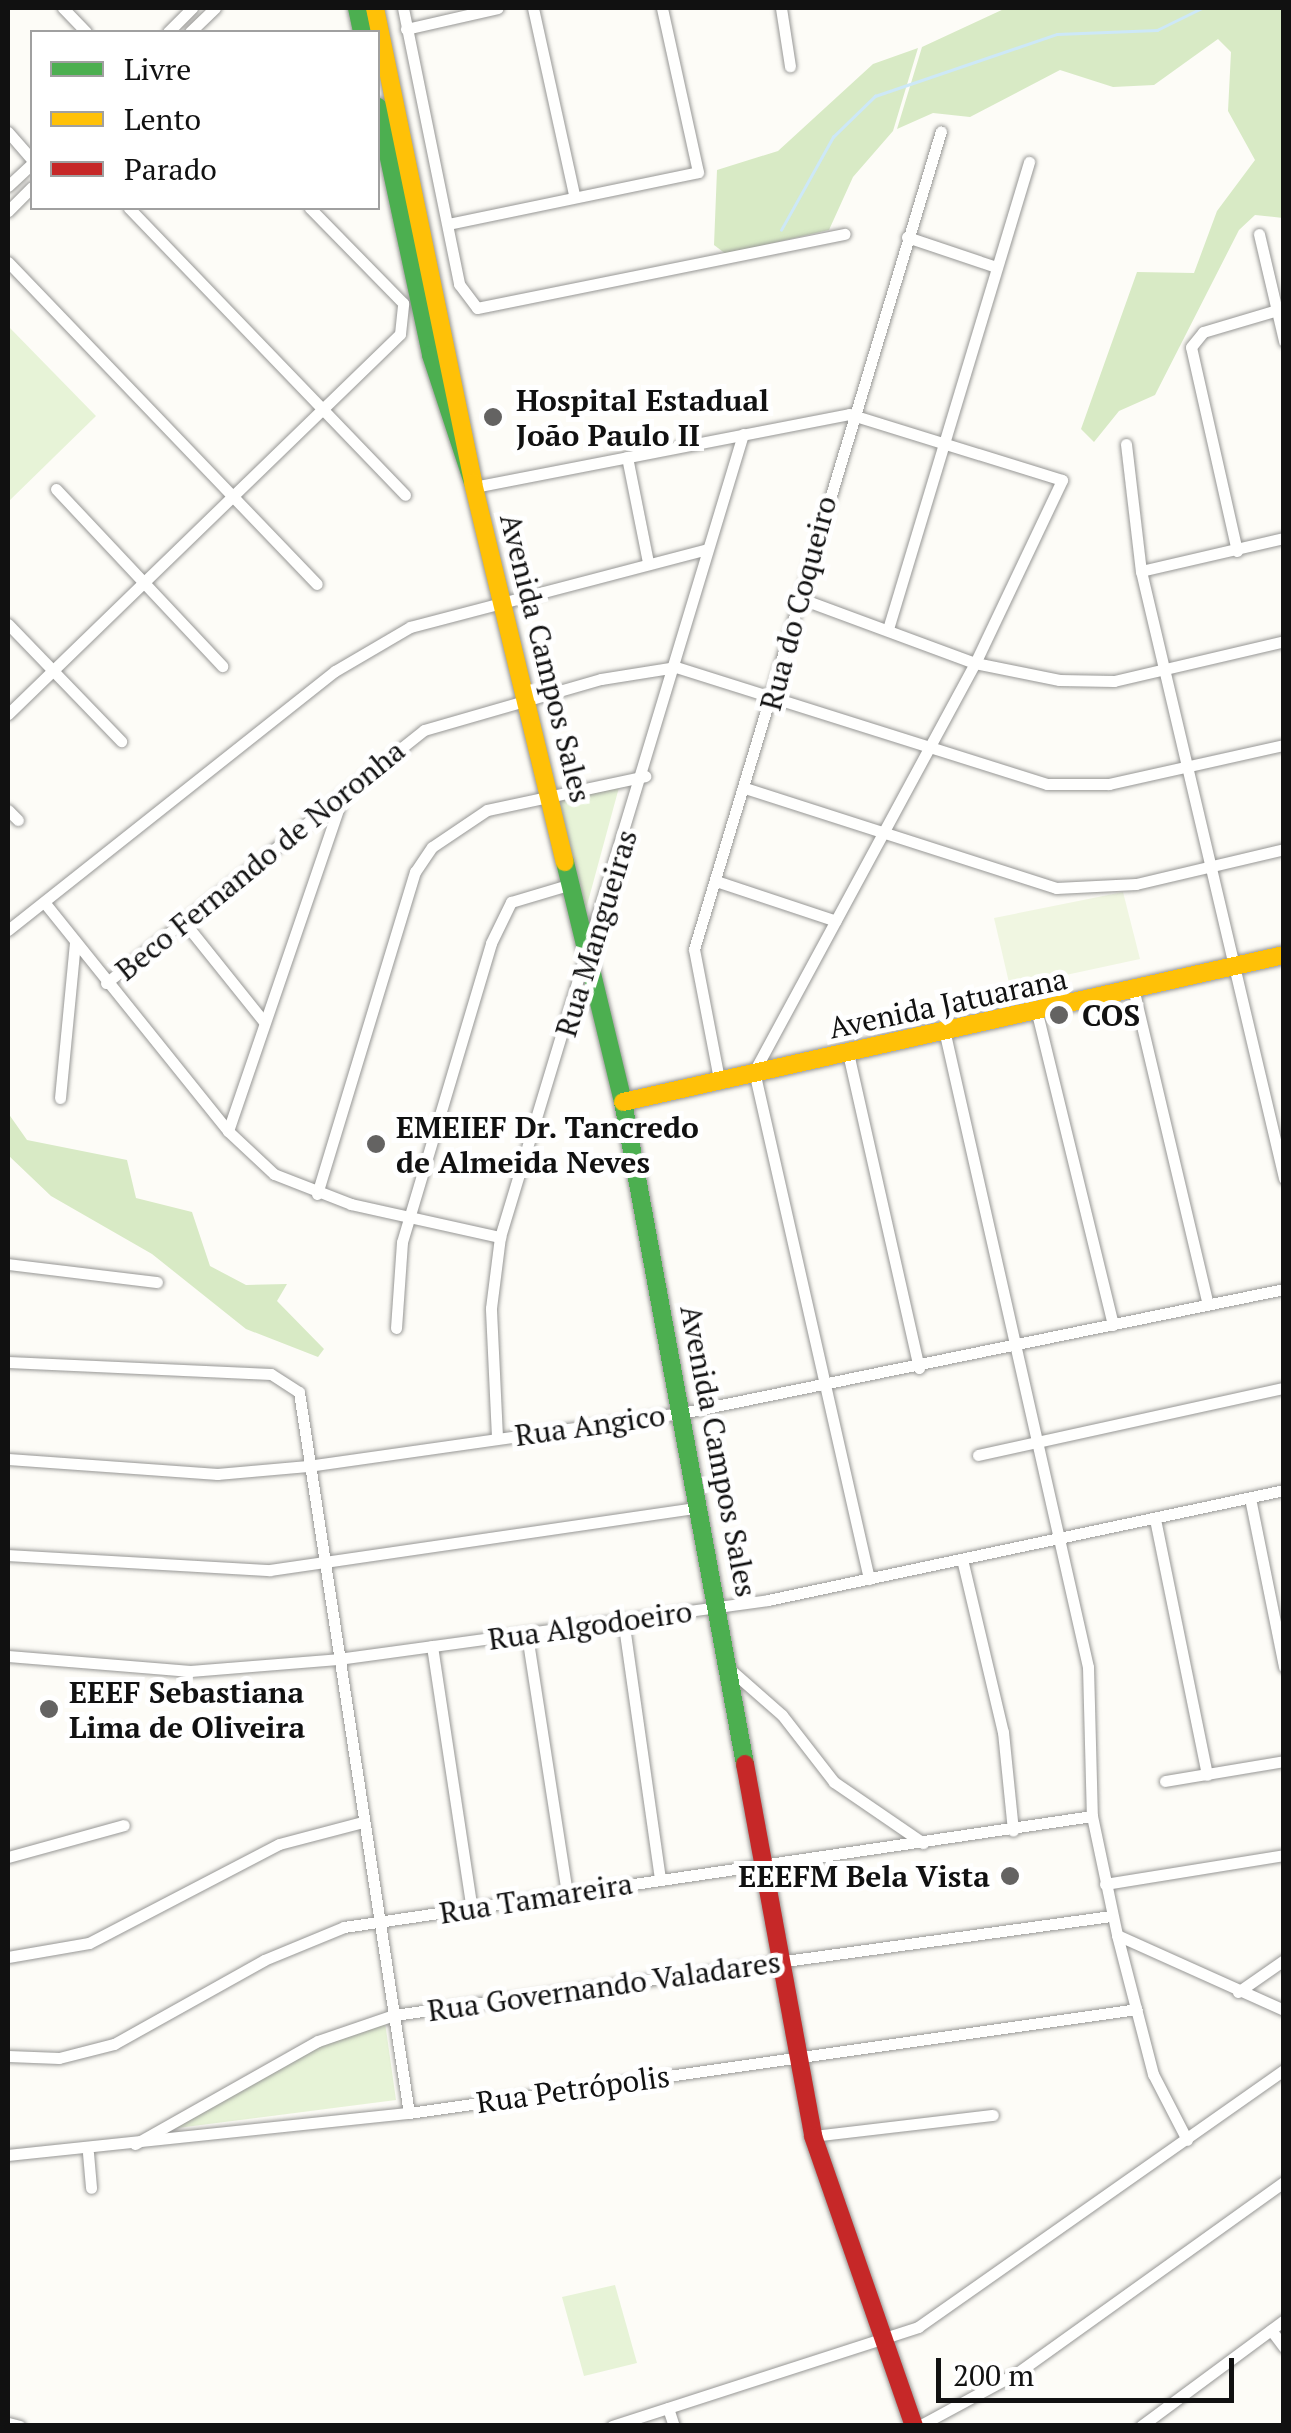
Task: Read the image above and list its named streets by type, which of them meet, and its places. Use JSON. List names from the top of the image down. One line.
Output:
{"streets":{"street":["Rua do Coqueiro","Avenida Campos Sales","Beco Fernando de Noronha","Rua Mangueiras","Avenida Jatuarana","Rua Angico","Rua Algodoeiro","Rua Tamareira","Rua Governando Valadares","Rua Petrópolis"]},"crossings":[["Rua do Coqueiro","Beco Fernando de Noronha"],["Rua do Coqueiro","Avenida Jatuarana"],["Avenida Campos Sales","Beco Fernando de Noronha"],["Avenida Campos Sales","Rua Mangueiras"],["Avenida Campos Sales","Avenida Jatuarana"],["Avenida Campos Sales","Rua Angico"],["Avenida Campos Sales","Rua Algodoeiro"],["Avenida Campos Sales","Rua Tamareira"],["Avenida Campos Sales","Rua Governando Valadares"],["Avenida Campos Sales","Rua Petrópolis"],["Beco Fernando de Noronha","Rua Mangueiras"],["Rua Mangueiras","Rua Angico"],["Rua Governando Valadares","Rua Petrópolis"]],"places":["Hospital Estadual João Paulo II","COS","EMEIEF Dr. Tancredo de Almeida Neves","EEEF Sebastiana Lima de Oliveira","EEEFM Bela Vista"],"legend":["Livre","Lento","Parado"],"scale_bar":"200 m"}
